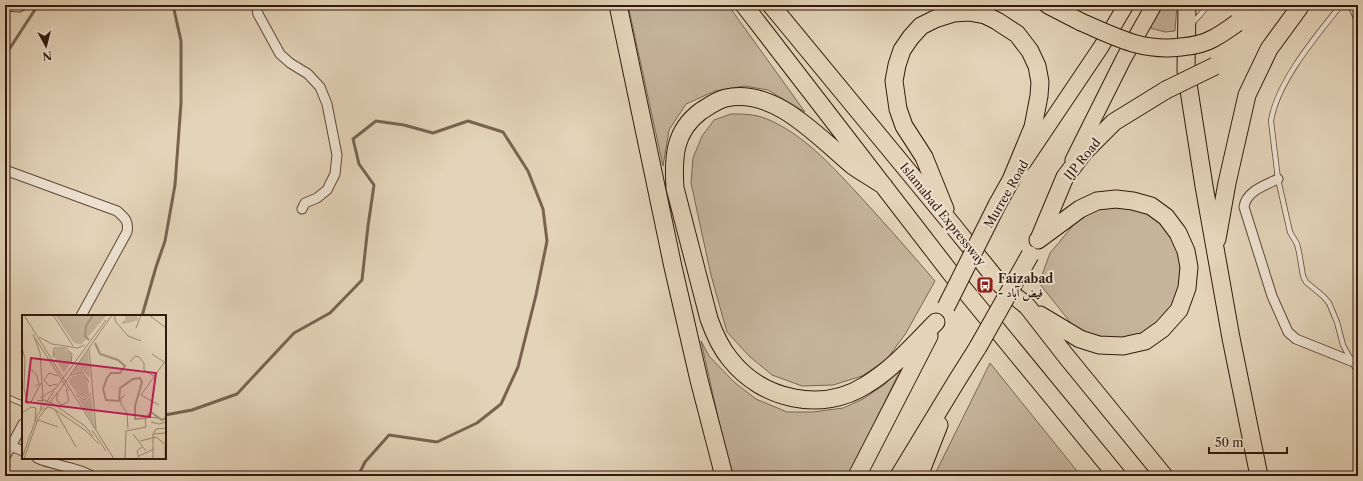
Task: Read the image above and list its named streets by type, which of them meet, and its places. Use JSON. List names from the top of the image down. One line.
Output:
{"streets":{"highway":["IJP Road","Murree Road","Islamabad Expressway"]},"places":{"bus stop":["Faizabad - فیض آباد"]},"scale_bar":"50 m","north":"bottom"}
